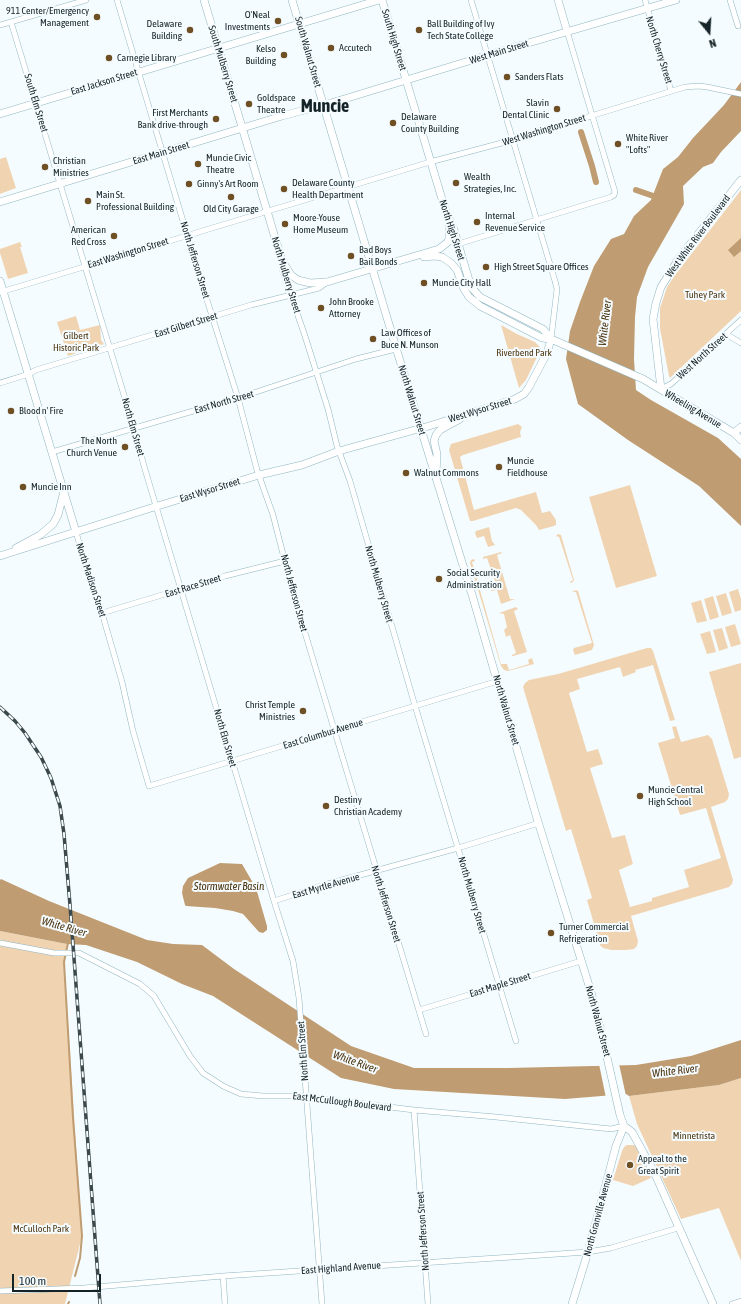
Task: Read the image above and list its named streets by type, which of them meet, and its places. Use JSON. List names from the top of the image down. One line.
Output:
{"streets":{"main road":["South High Street","South Walnut Street","West Main Street","South Mulberry Street","East Jackson Street","East Main Street","North High Street","West White River Boulevard","North Mulberry Street","East Gilbert Street","North Walnut Street","Wheeling Avenue","West Wysor Street","East Wysor Street","North Madison Street","North Granville Avenue"],"street":["North Cherry Street","South Elm Street","West Washington Street","East Washington Street","North Jefferson Street","West North Street","East North Street","North Elm Street","East Race Street","East Columbus Avenue","East Myrtle Avenue","East Maple Street","East McCullough Boulevard","East Highland Avenue"]},"crossings":[["South High Street","West Main Street"],["South High Street","North High Street"],["North Cherry Street","West Main Street"],["North Cherry Street","West Washington Street"],["South Walnut Street","West Main Street"],["South Walnut Street","East Jackson Street"],["South Walnut Street","East Main Street"],["South Walnut Street","North Walnut Street"],["West Main Street","East Main Street"],["West Main Street","North High Street"],["West Main Street","North Walnut Street"],["South Mulberry Street","East Jackson Street"],["South Mulberry Street","East Main Street"],["South Mulberry Street","North Mulberry Street"],["East Jackson Street","South Elm Street"],["East Jackson Street","North Jefferson Street"],["South Elm Street","East Main Street"],["South Elm Street","North Elm Street"],["West Washington Street","North High Street"],["West Washington Street","East Washington Street"],["West Washington Street","North Walnut Street"],["East Main Street","North Jefferson Street"],["East Main Street","North Mulberry Street"],["East Main Street","North Walnut Street"],["East Main Street","North Elm Street"],["North High Street","East Gilbert Street"],["North High Street","Wheeling Avenue"],["North High Street","West Wysor Street"],["West White River Boulevard","West North Street"],["West White River Boulevard","Wheeling Avenue"],["East Washington Street","North Jefferson Street"],["East Washington Street","North Mulberry Street"],["East Washington Street","North Walnut Street"],["East Washington Street","North Elm Street"],["East Washington Street","North Madison Street"],["North Jefferson Street","East Gilbert Street"],["North Jefferson Street","East North Street"],["North Jefferson Street","East Wysor Street"],["North Jefferson Street","East Race Street"],["North Jefferson Street","East Columbus Avenue"],["North Jefferson Street","East Myrtle Avenue"],["North Jefferson Street","East Maple Street"],["North Jefferson Street","East McCullough Boulevard"],["North Jefferson Street","East Highland Avenue"],["North Mulberry Street","East Gilbert Street"],["North Mulberry Street","East North Street"],["North Mulberry Street","East Wysor Street"],["North Mulberry Street","East Columbus Avenue"],["North Mulberry Street","East Myrtle Avenue"],["North Mulberry Street","East Maple Street"],["East Gilbert Street","North Walnut Street"],["East Gilbert Street","North Elm Street"],["East Gilbert Street","North Madison Street"],["West North Street","Wheeling Avenue"],["North Walnut Street","East North Street"],["North Walnut Street","West Wysor Street"],["North Walnut Street","East Wysor Street"],["North Walnut Street","East Columbus Avenue"],["North Walnut Street","East Myrtle Avenue"],["North Walnut Street","East Maple Street"],["North Walnut Street","East McCullough Boulevard"],["North Walnut Street","North Granville Avenue"],["North Walnut Street","East Highland Avenue"],["East North Street","North Elm Street"],["East North Street","North Madison Street"],["West Wysor Street","East Wysor Street"],["North Elm Street","East Wysor Street"],["North Elm Street","East Race Street"],["North Elm Street","East Columbus Avenue"],["North Elm Street","East Myrtle Avenue"],["North Elm Street","East McCullough Boulevard"],["North Elm Street","East Highland Avenue"],["East Wysor Street","North Madison Street"],["North Madison Street","East Race Street"],["North Madison Street","East Columbus Avenue"],["East McCullough Boulevard","North Granville Avenue"],["North Granville Avenue","East Highland Avenue"]],"districts":["Muncie"],"water":["White River","Stormwater Basin"],"parks":["Tuhey Park","Gilbert Historic Park","Riverbend Park","Minnetrista","McCulloch Park"],"places":["911 Center/Emergency Management","O'Neal Investments","Delaware Building","Ball Building of Ivy Tech State College","Accutech","Kelso Building","Carnegie Library","Sanders Flats","Goldspace Theatre","Slavin Dental Clinic","First Merchants Bank drive-through","Delaware County Building","White River \"Lofts\"","Muncie Civic Theatre","Christian Ministries","Wealth Strategies, Inc.","Ginny's Art Room","Delaware County Health Department","Old City Garage","Main St. Professional Building","Internal Revenue Service","Moore-Youse Home Museum","American Red Cross","Bad Boys Bail Bonds","High Street Square Offices","Muncie City Hall","John Brooke Attorney","Law Offices of Buce N. Munson","Blood n' Fire","The North Church Venue","Muncie Fieldhouse","Walnut Commons","Muncie Inn","Social Security Administration","Christ Temple Ministries","Muncie Central High School","Destiny Christian Academy","Turner Commercial Refrigeration","Appeal to the Great Spirit"],"scale_bar":"100 m","north":"bottom"}
